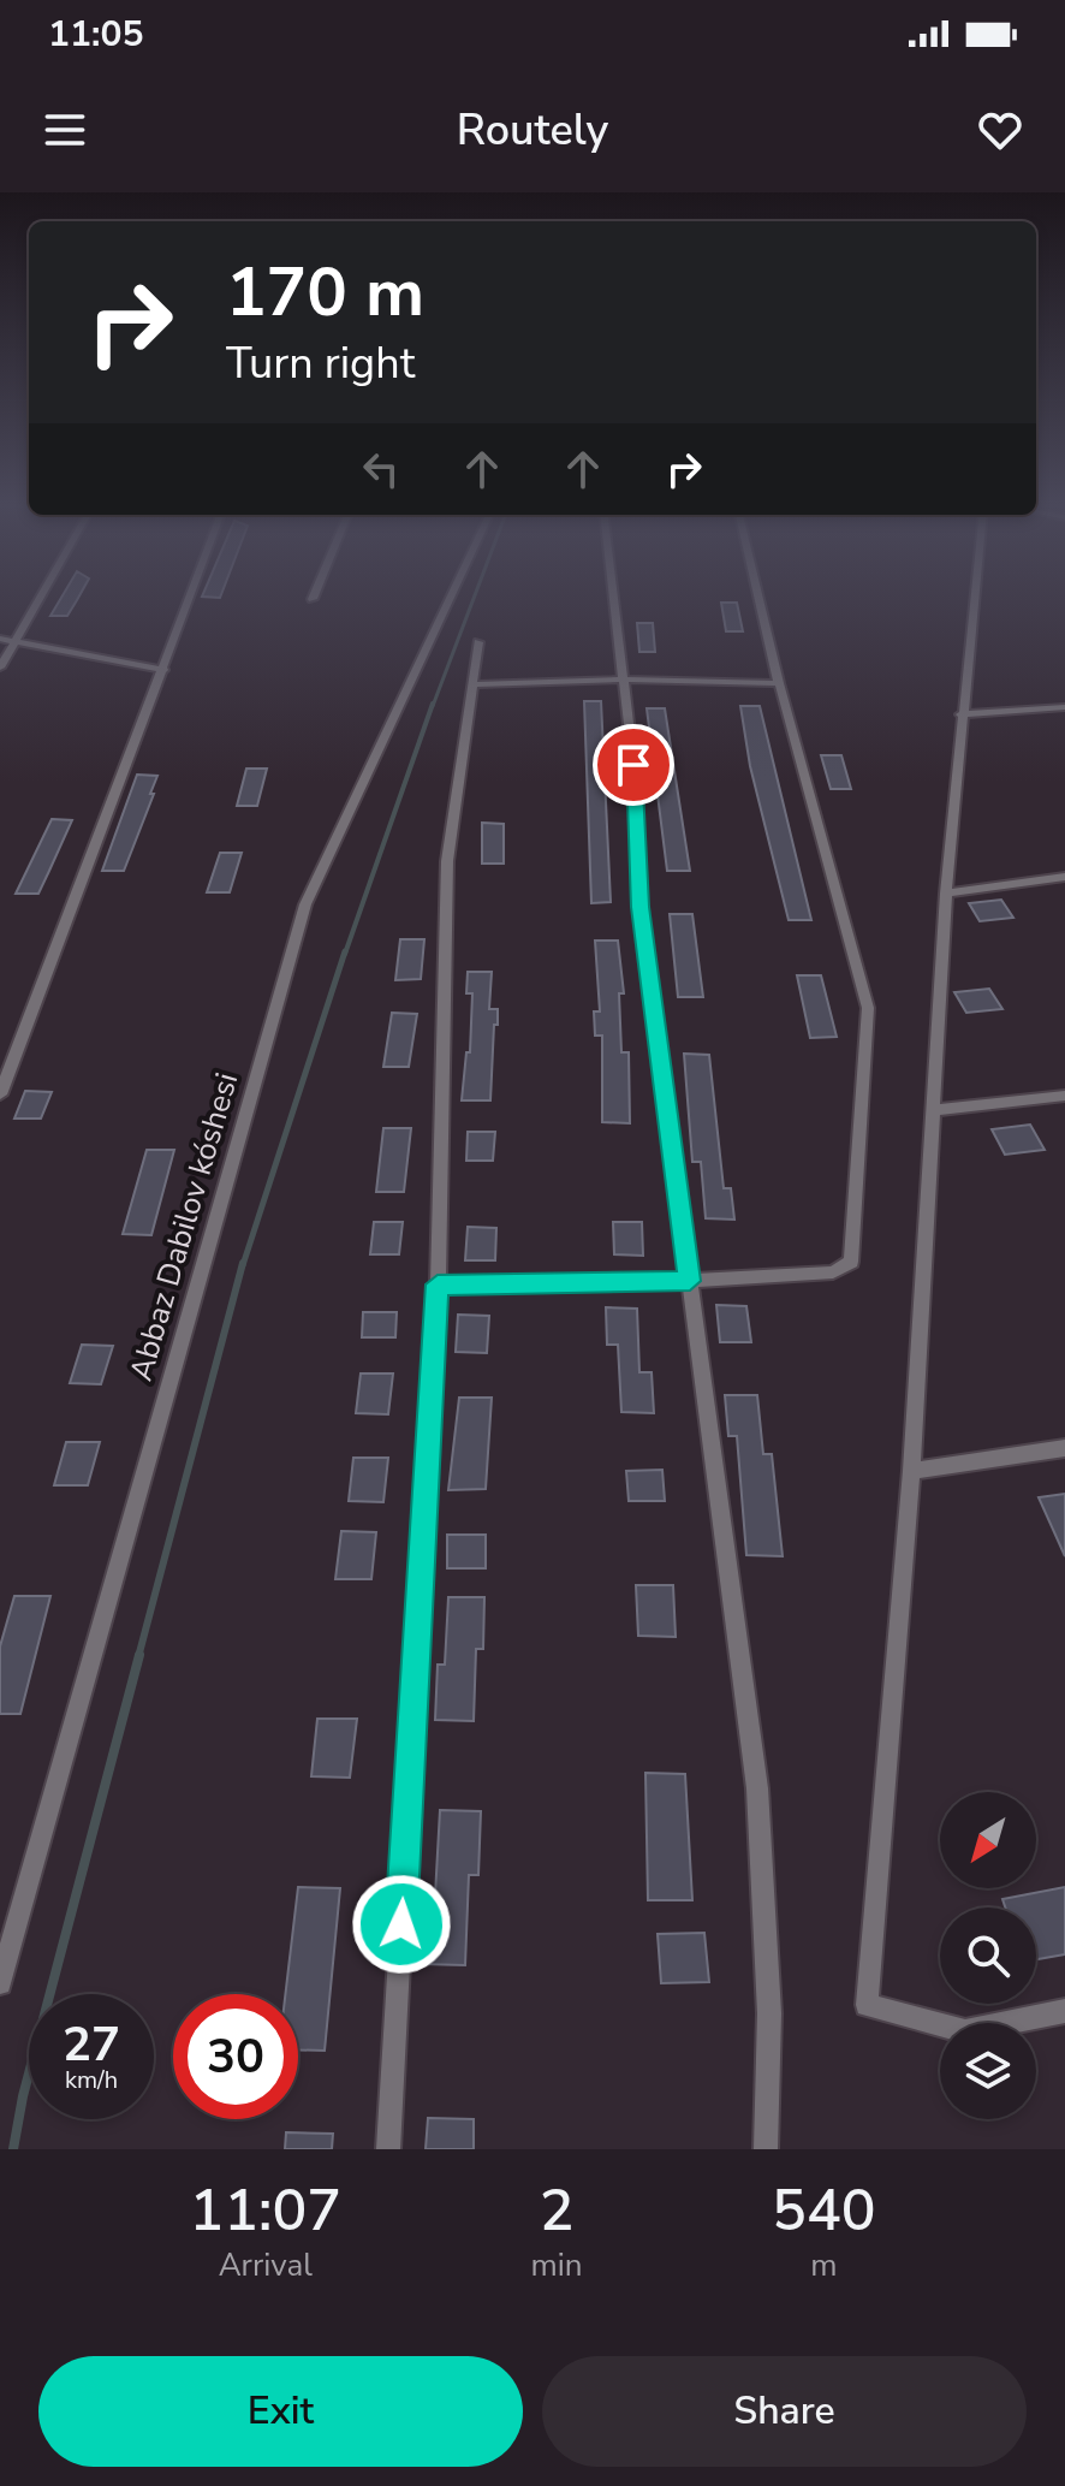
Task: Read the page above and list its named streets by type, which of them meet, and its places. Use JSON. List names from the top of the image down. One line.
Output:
{"streets":{"street":["Abbaz Dabilov kóshesi"]},"north":"bottom left","page":{"status":"11:05","header":"Routely","turn":["170 m","Turn right"],"speed":"27 km/h","limit":"30","eta":["11:07","Arrival","2","min","540","m"],"buttons":["Exit","Share"]}}
